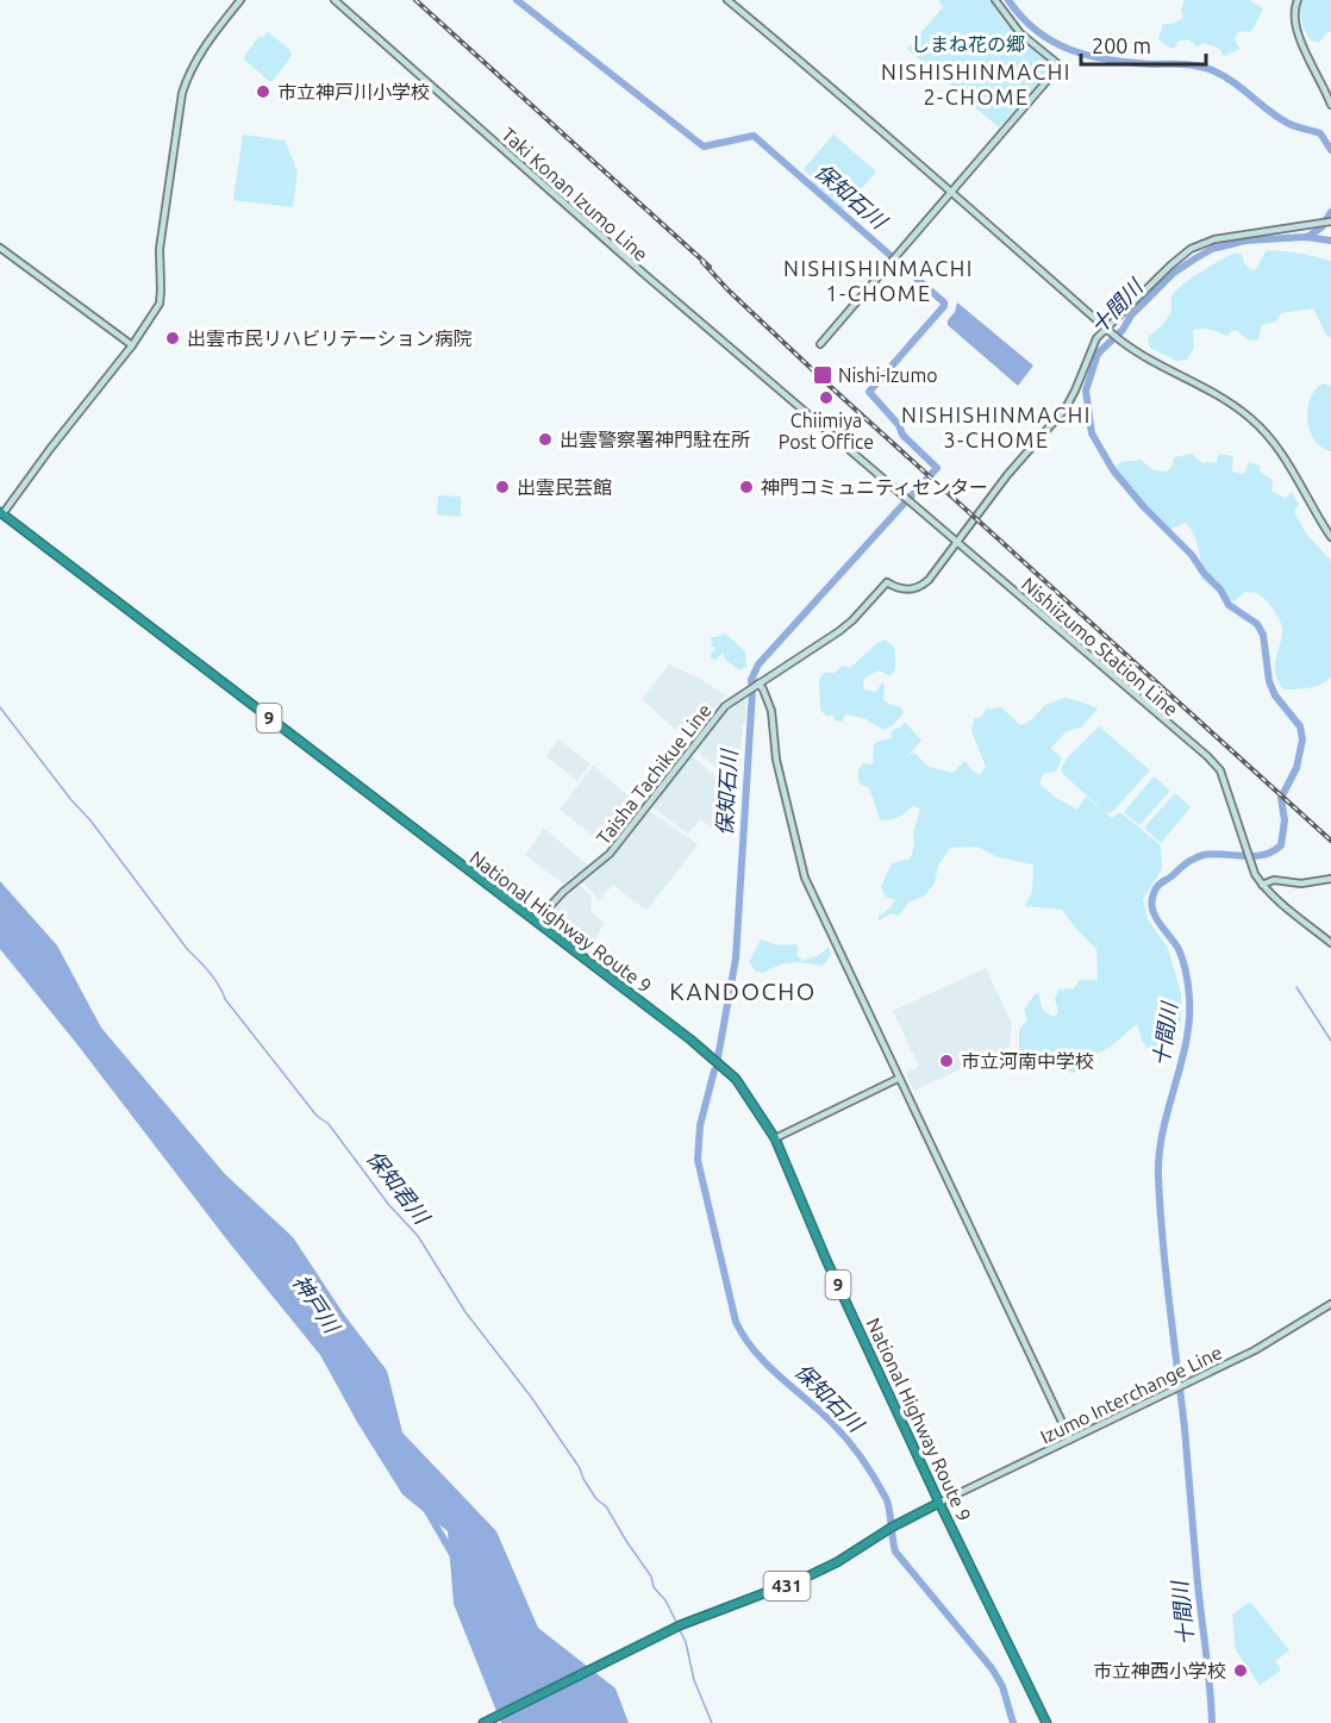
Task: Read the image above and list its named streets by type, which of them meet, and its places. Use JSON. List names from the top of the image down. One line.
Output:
{"streets":{"highway":["9","National Highway Route 9","431"],"main road":["Taki Konan Izumo Line","Nishiizumo Station Line","Taisha Tachikue Line","Izumo Interchange Line"]},"crossings":[["Taki Konan Izumo Line","Nishiizumo Station Line"],["Nishiizumo Station Line","Taisha Tachikue Line"],["Taisha Tachikue Line","National Highway Route 9"],["National Highway Route 9","Izumo Interchange Line"],["National Highway Route 9","431"],["Izumo Interchange Line","431"]],"districts":["NISHISHINMACHI 2-CHOME","NISHISHINMACHI 1-CHOME","NISHISHINMACHI 3-CHOME","KANDOCHO"],"water":["保知石川","十間川","保知君川","神戸川"],"parks":["しまね花の郷"],"places":{"other":["市立神戸川小学校","出雲市民リハビリテーション病院","Chiimiya Post Office","出雲警察署神門駐在所","出雲民芸館","神門コミュニティセンター","市立河南中学校","市立神西小学校"],"transit":["Nishi-Izumo"]},"scale_bar":"200 m"}
